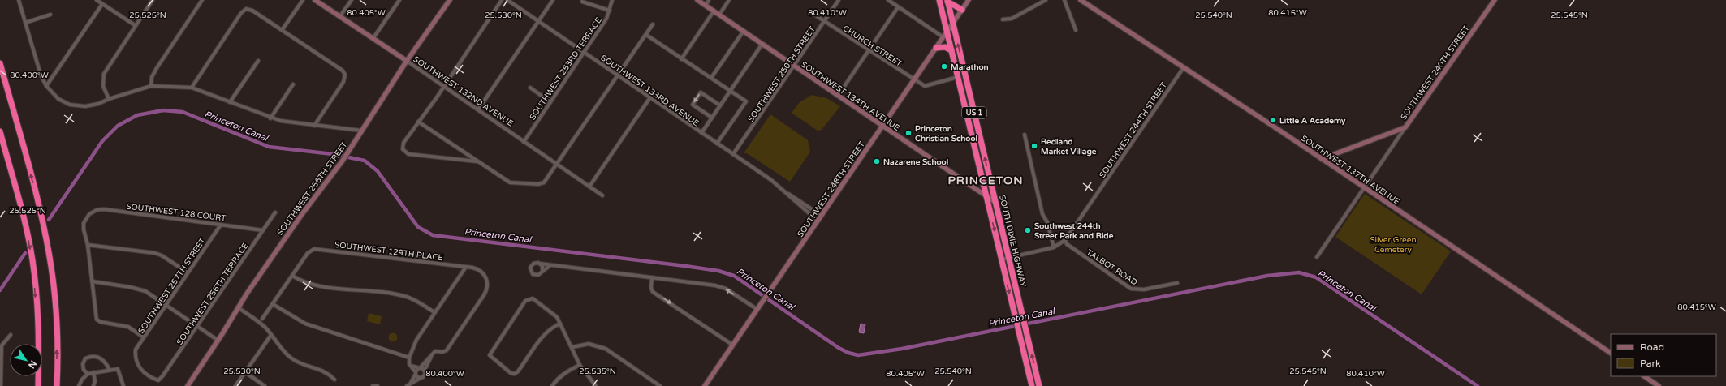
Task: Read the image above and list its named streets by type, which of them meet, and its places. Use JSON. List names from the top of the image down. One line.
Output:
{"streets":{"highway":["US 1","SOUTH DIXIE HIGHWAY"],"street":["CHURCH STREET","SOUTHWEST 253RD TERRACE","SOUTHWEST 240TH STREET","SOUTHWEST 250TH STREET","SOUTHWEST 133RD AVENUE","SOUTHWEST 132ND AVENUE","SOUTHWEST 134TH AVENUE","SOUTHWEST 244TH STREET","SOUTHWEST 137TH AVENUE","SOUTHWEST 256TH STREET","SOUTHWEST 248TH STREET","SOUTHWEST 128 COURT","SOUTHWEST 129TH PLACE","TALBOT ROAD","SOUTHWEST 257TH STREET","SOUTHWEST 256TH TERRACE"]},"crossings":[["CHURCH STREET","SOUTHWEST 250TH STREET"],["CHURCH STREET","SOUTHWEST 248TH STREET"],["CHURCH STREET","SOUTH DIXIE HIGHWAY"],["SOUTHWEST 253RD TERRACE","SOUTHWEST 133RD AVENUE"],["SOUTHWEST 253RD TERRACE","SOUTHWEST 132ND AVENUE"],["SOUTHWEST 240TH STREET","SOUTHWEST 137TH AVENUE"],["SOUTHWEST 250TH STREET","SOUTHWEST 133RD AVENUE"],["SOUTHWEST 250TH STREET","SOUTHWEST 134TH AVENUE"],["SOUTHWEST 133RD AVENUE","SOUTHWEST 248TH STREET"],["SOUTHWEST 132ND AVENUE","SOUTHWEST 256TH STREET"],["SOUTHWEST 134TH AVENUE","SOUTHWEST 248TH STREET"],["SOUTHWEST 134TH AVENUE","SOUTH DIXIE HIGHWAY"],["US 1","SOUTHWEST 248TH STREET"],["US 1","SOUTH DIXIE HIGHWAY"],["SOUTHWEST 244TH STREET","SOUTHWEST 137TH AVENUE"],["SOUTHWEST 244TH STREET","SOUTH DIXIE HIGHWAY"],["SOUTHWEST 244TH STREET","TALBOT ROAD"],["SOUTHWEST 248TH STREET","SOUTH DIXIE HIGHWAY"],["SOUTHWEST 128 COURT","SOUTHWEST 257TH STREET"],["SOUTHWEST 128 COURT","SOUTHWEST 256TH TERRACE"],["SOUTHWEST 257TH STREET","SOUTHWEST 256TH TERRACE"]],"districts":["PRINCETON"],"water":["Princeton Canal"],"parks":["Silver Green Cemetery"],"places":["Marathon","Little A Academy","Princeton Christian School","Redland Market Village","Nazarene School","Southwest 244th Street Park and Ride"],"legend":["Road","Park"],"north":"bottom right","coordinates":["80.405°W","80.410°W","80.415°W","25.525°N","25.530°N","25.540°N","25.545°N","80.400°W","25.535°N"]}
